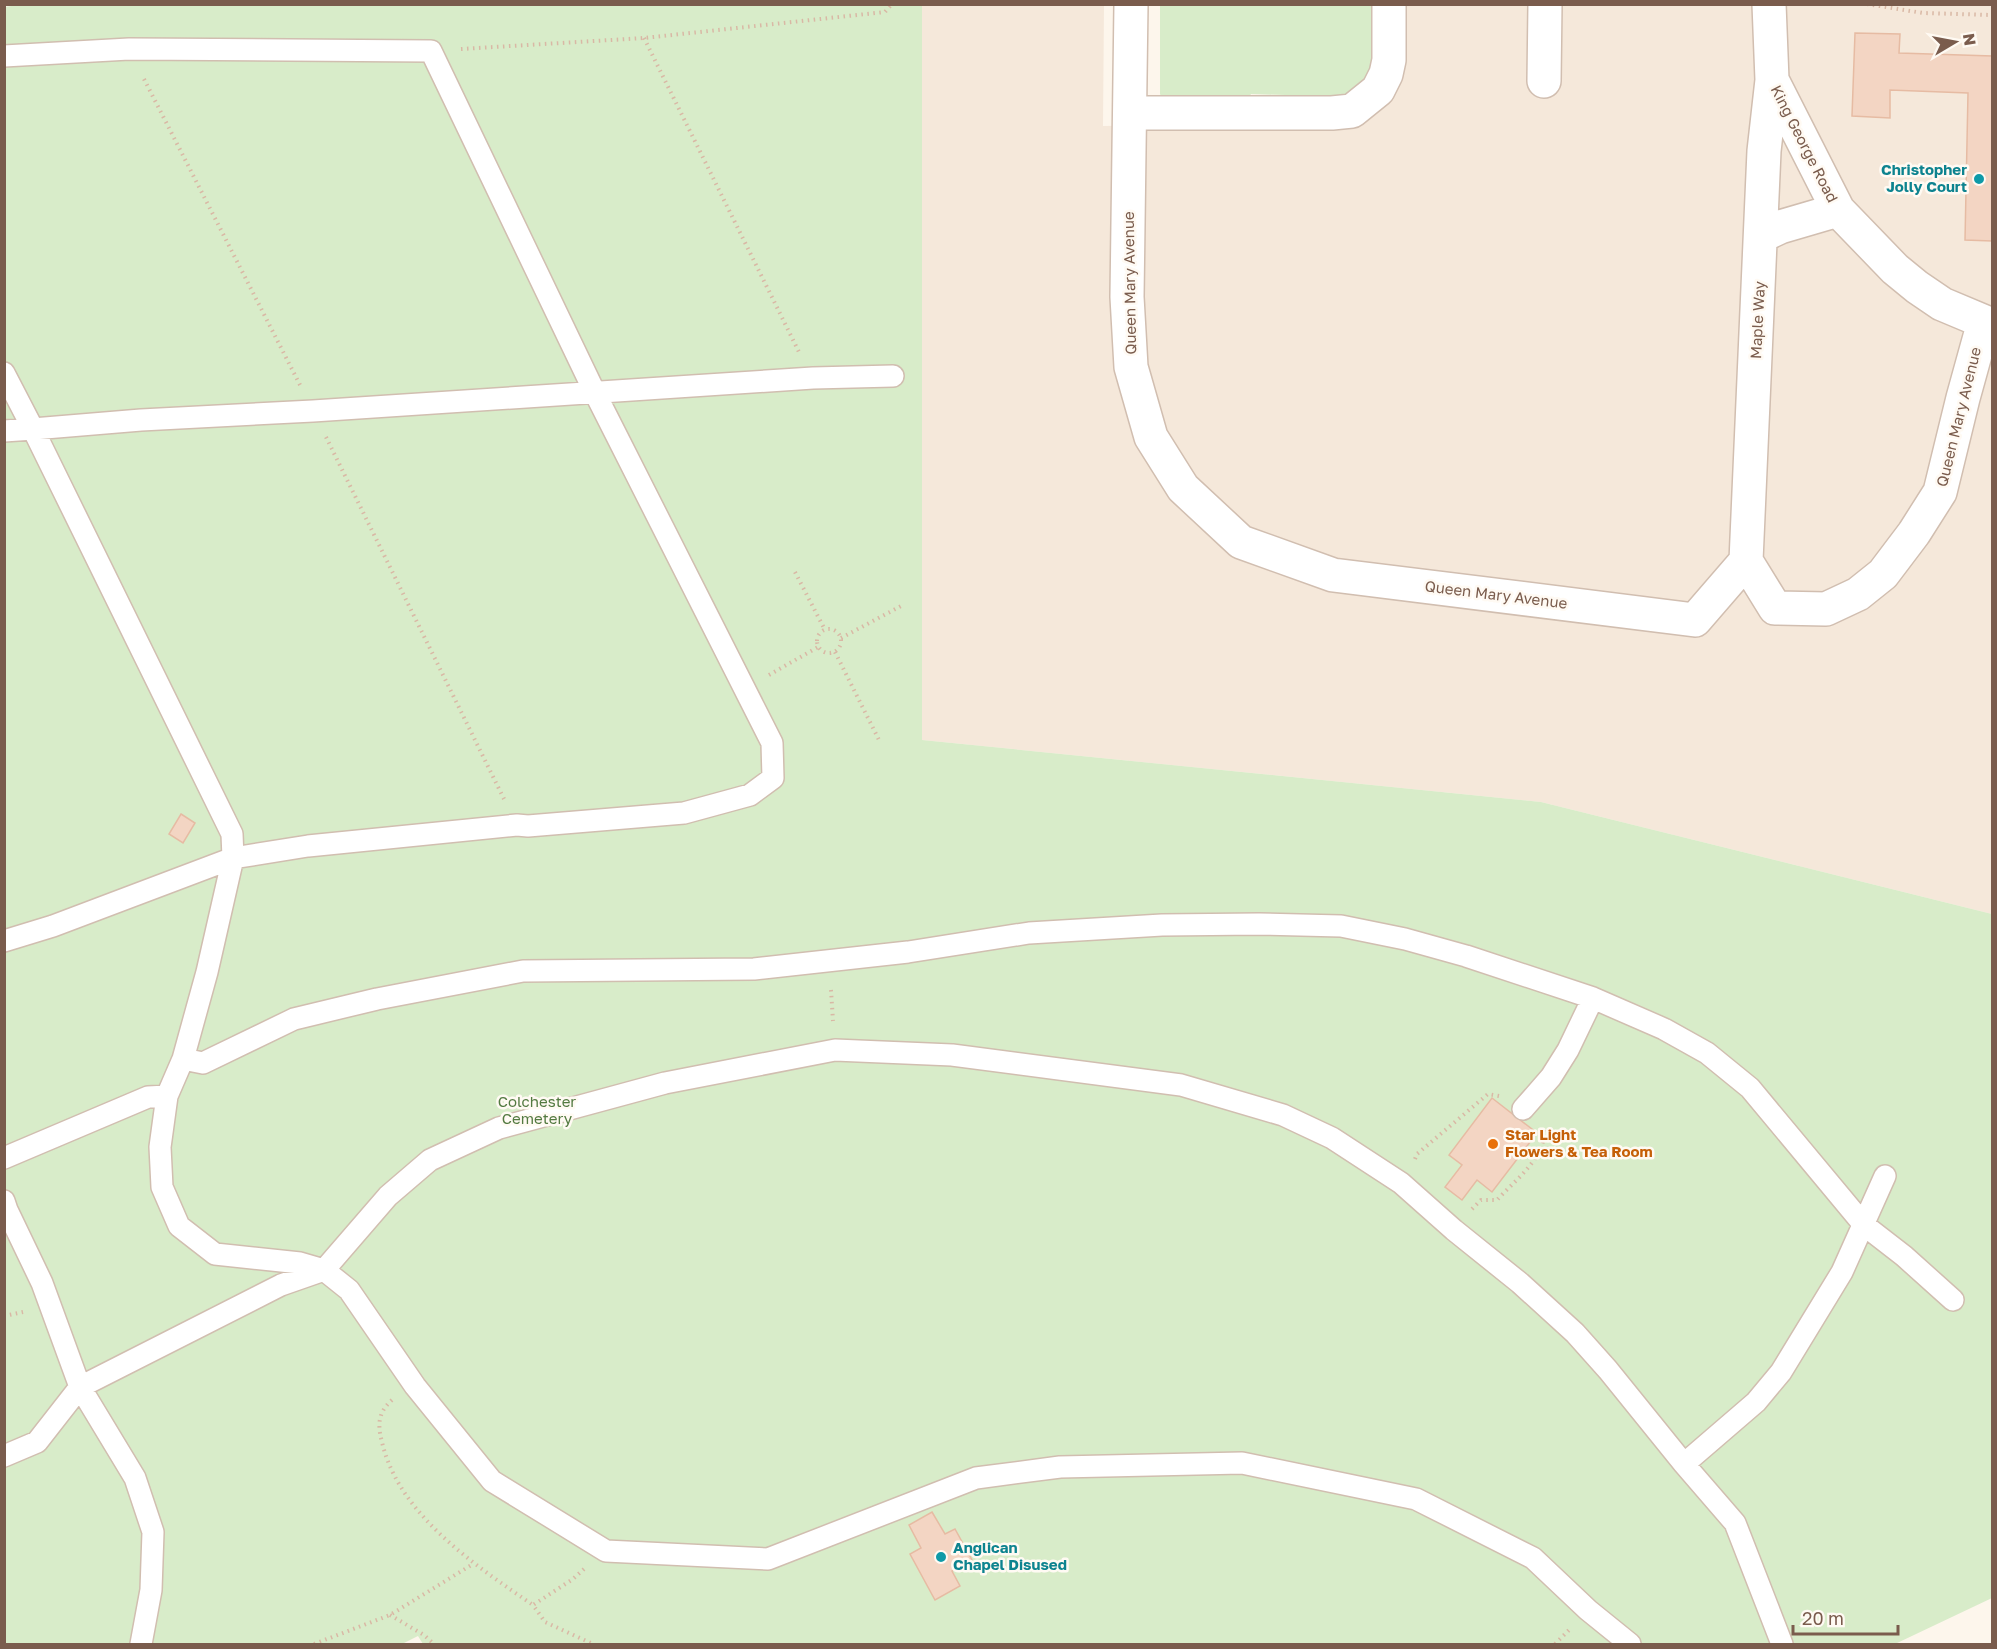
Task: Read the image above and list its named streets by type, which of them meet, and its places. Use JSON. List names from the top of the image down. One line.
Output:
{"streets":{"street":["King George Road","Queen Mary Avenue","Maple Way"]},"crossings":[["King George Road","Queen Mary Avenue"],["King George Road","Maple Way"],["Queen Mary Avenue","Maple Way"]],"parks":["Colchester Cemetery"],"places":["Christopher Jolly Court","Star Light Flowers & Tea Room","Anglican Chapel Disused"],"scale_bar":"20 m","north":"right"}
